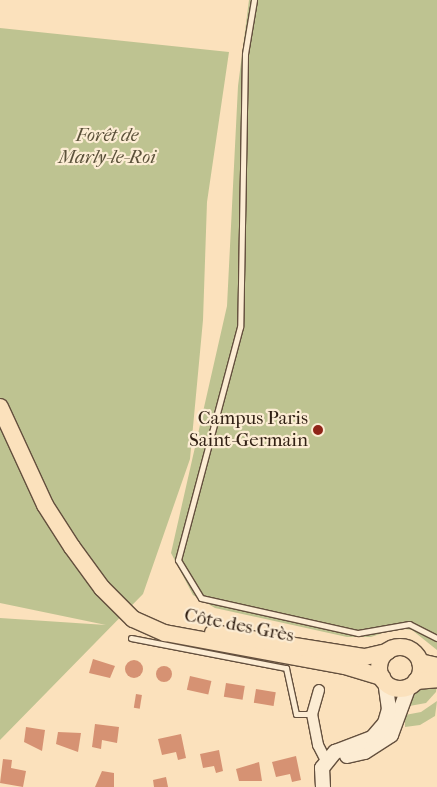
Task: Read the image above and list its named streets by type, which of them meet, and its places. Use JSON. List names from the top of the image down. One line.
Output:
{"streets":{"main road":["Côte des Grès"]},"parks":["Forêt de Marly-le-Roi"],"places":["Campus Paris Saint-Germain"]}
